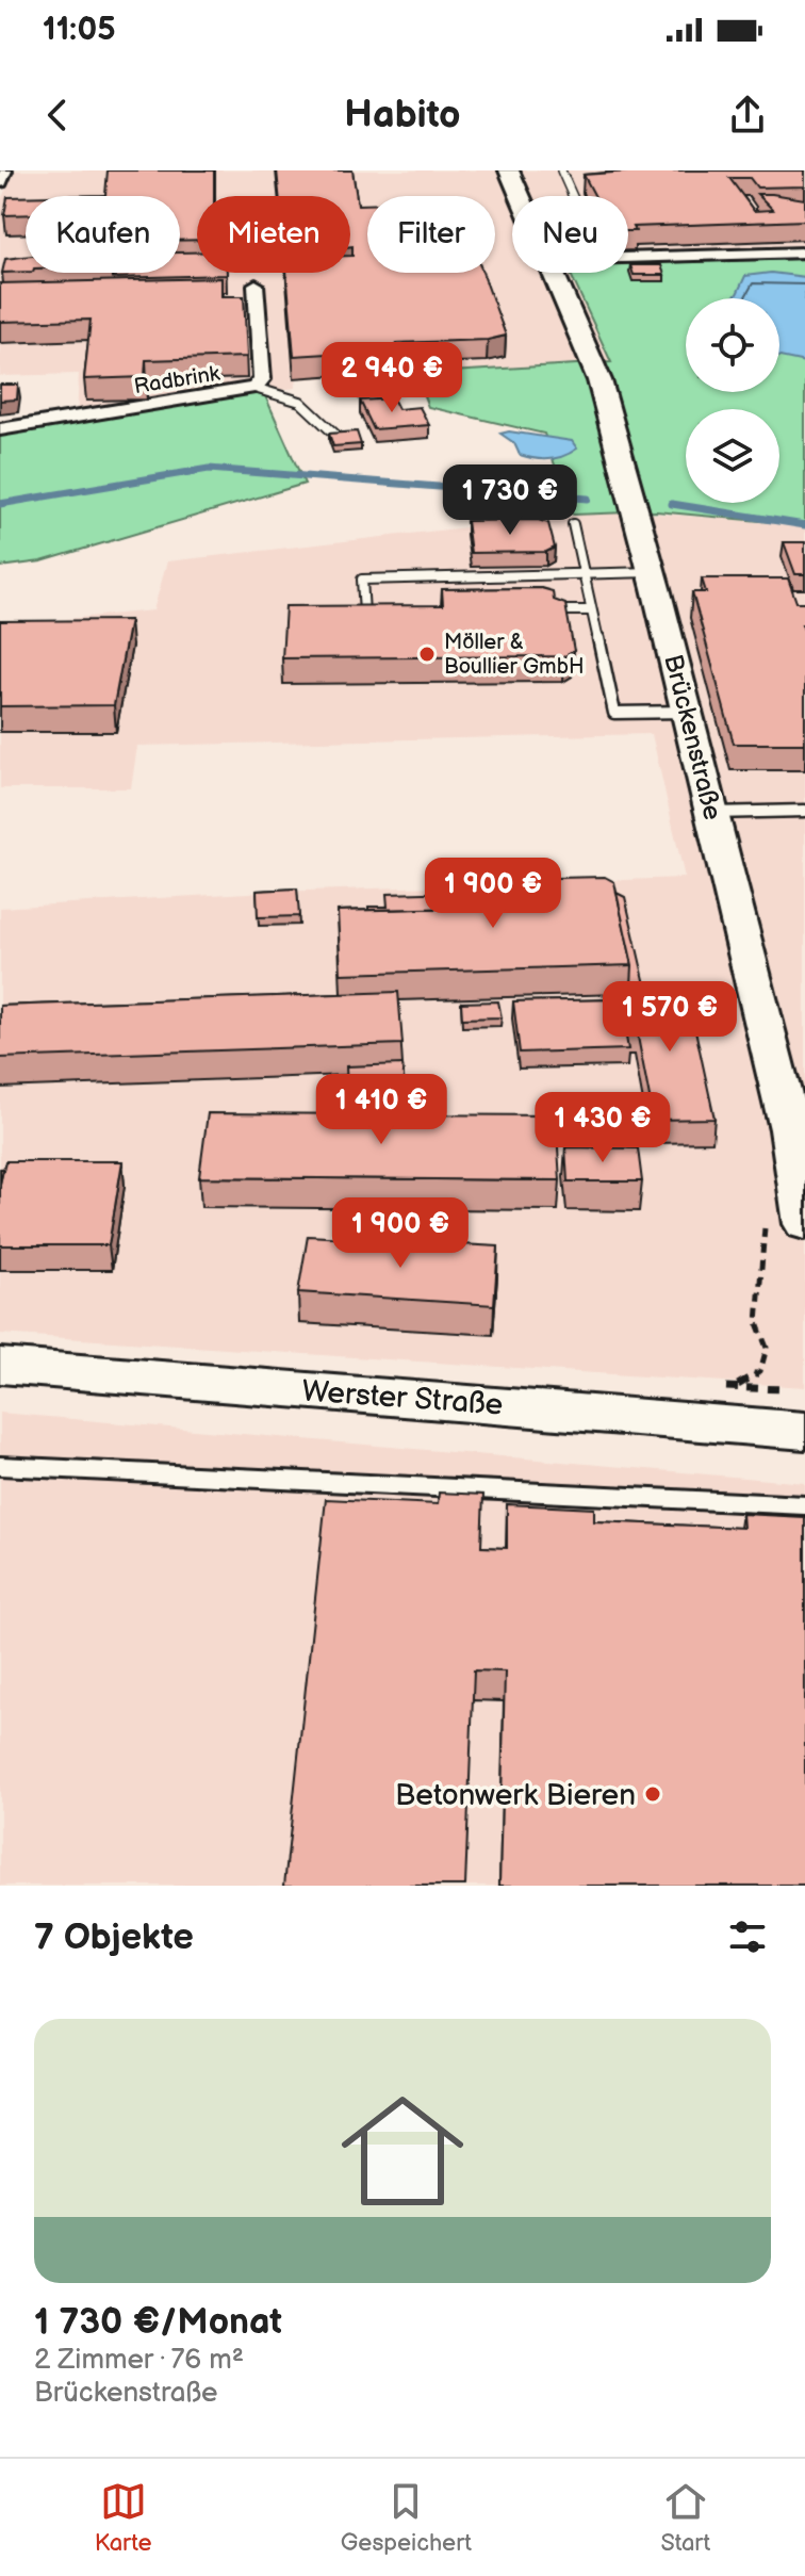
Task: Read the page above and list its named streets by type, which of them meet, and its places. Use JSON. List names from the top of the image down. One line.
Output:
{"streets":{"main road":["Brückenstraße","Werster Straße"],"street":["Radbrink"]},"places":["Möller & Boullier GmbH","Betonwerk Bieren"],"page":{"status":"11:05","header":"Habito","chip":["Kaufen","Mieten","Filter","Neu"],"price":["2 940 €","1 730 €","1 900 €","1 570 €","1 410 €","1 430 €","1 900 €"],"heading":"7 Objekte","list":[{"name":"1 730 €/Monat","note":"2 Zimmer · 76 m² · Brückenstraße"}],"tabs":["Karte","Gespeichert","Start"]}}
